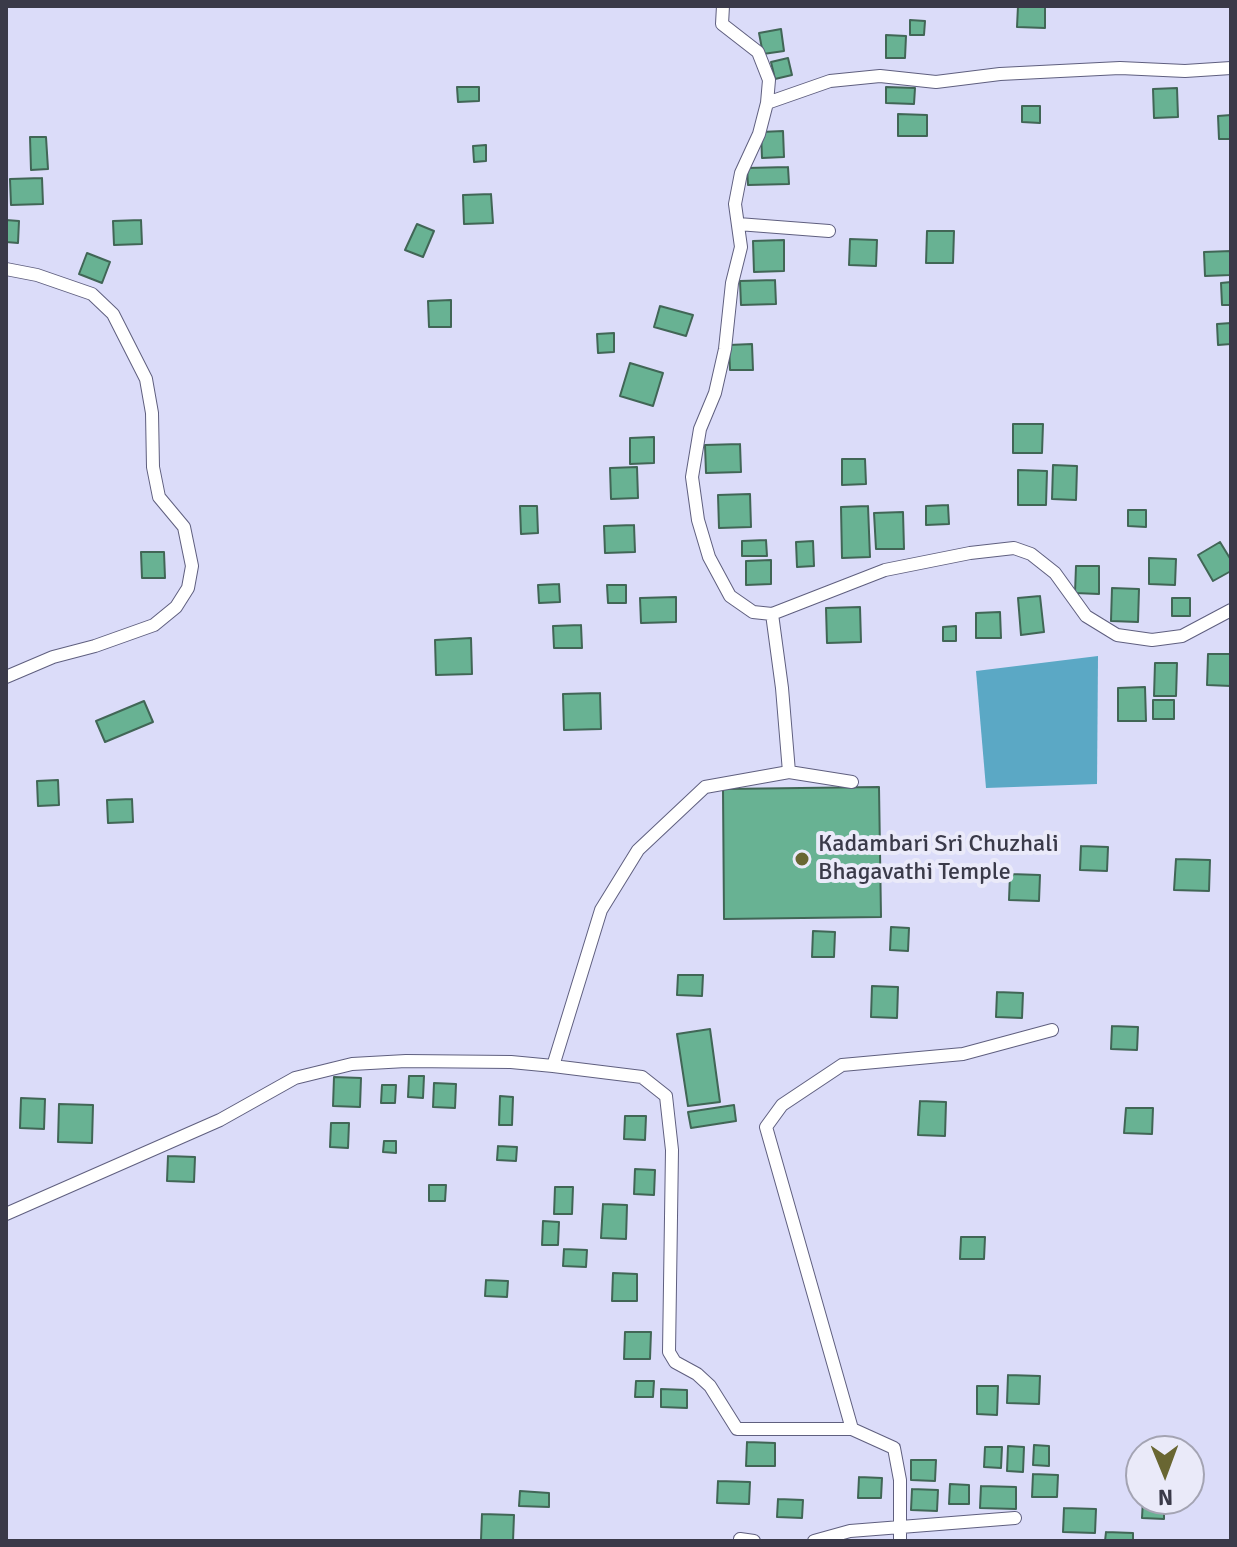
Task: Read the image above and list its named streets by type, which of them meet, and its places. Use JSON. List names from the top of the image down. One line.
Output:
{"places":["Kadambari Sri Chuzhali Bhagavathi Temple"],"north":"bottom"}
